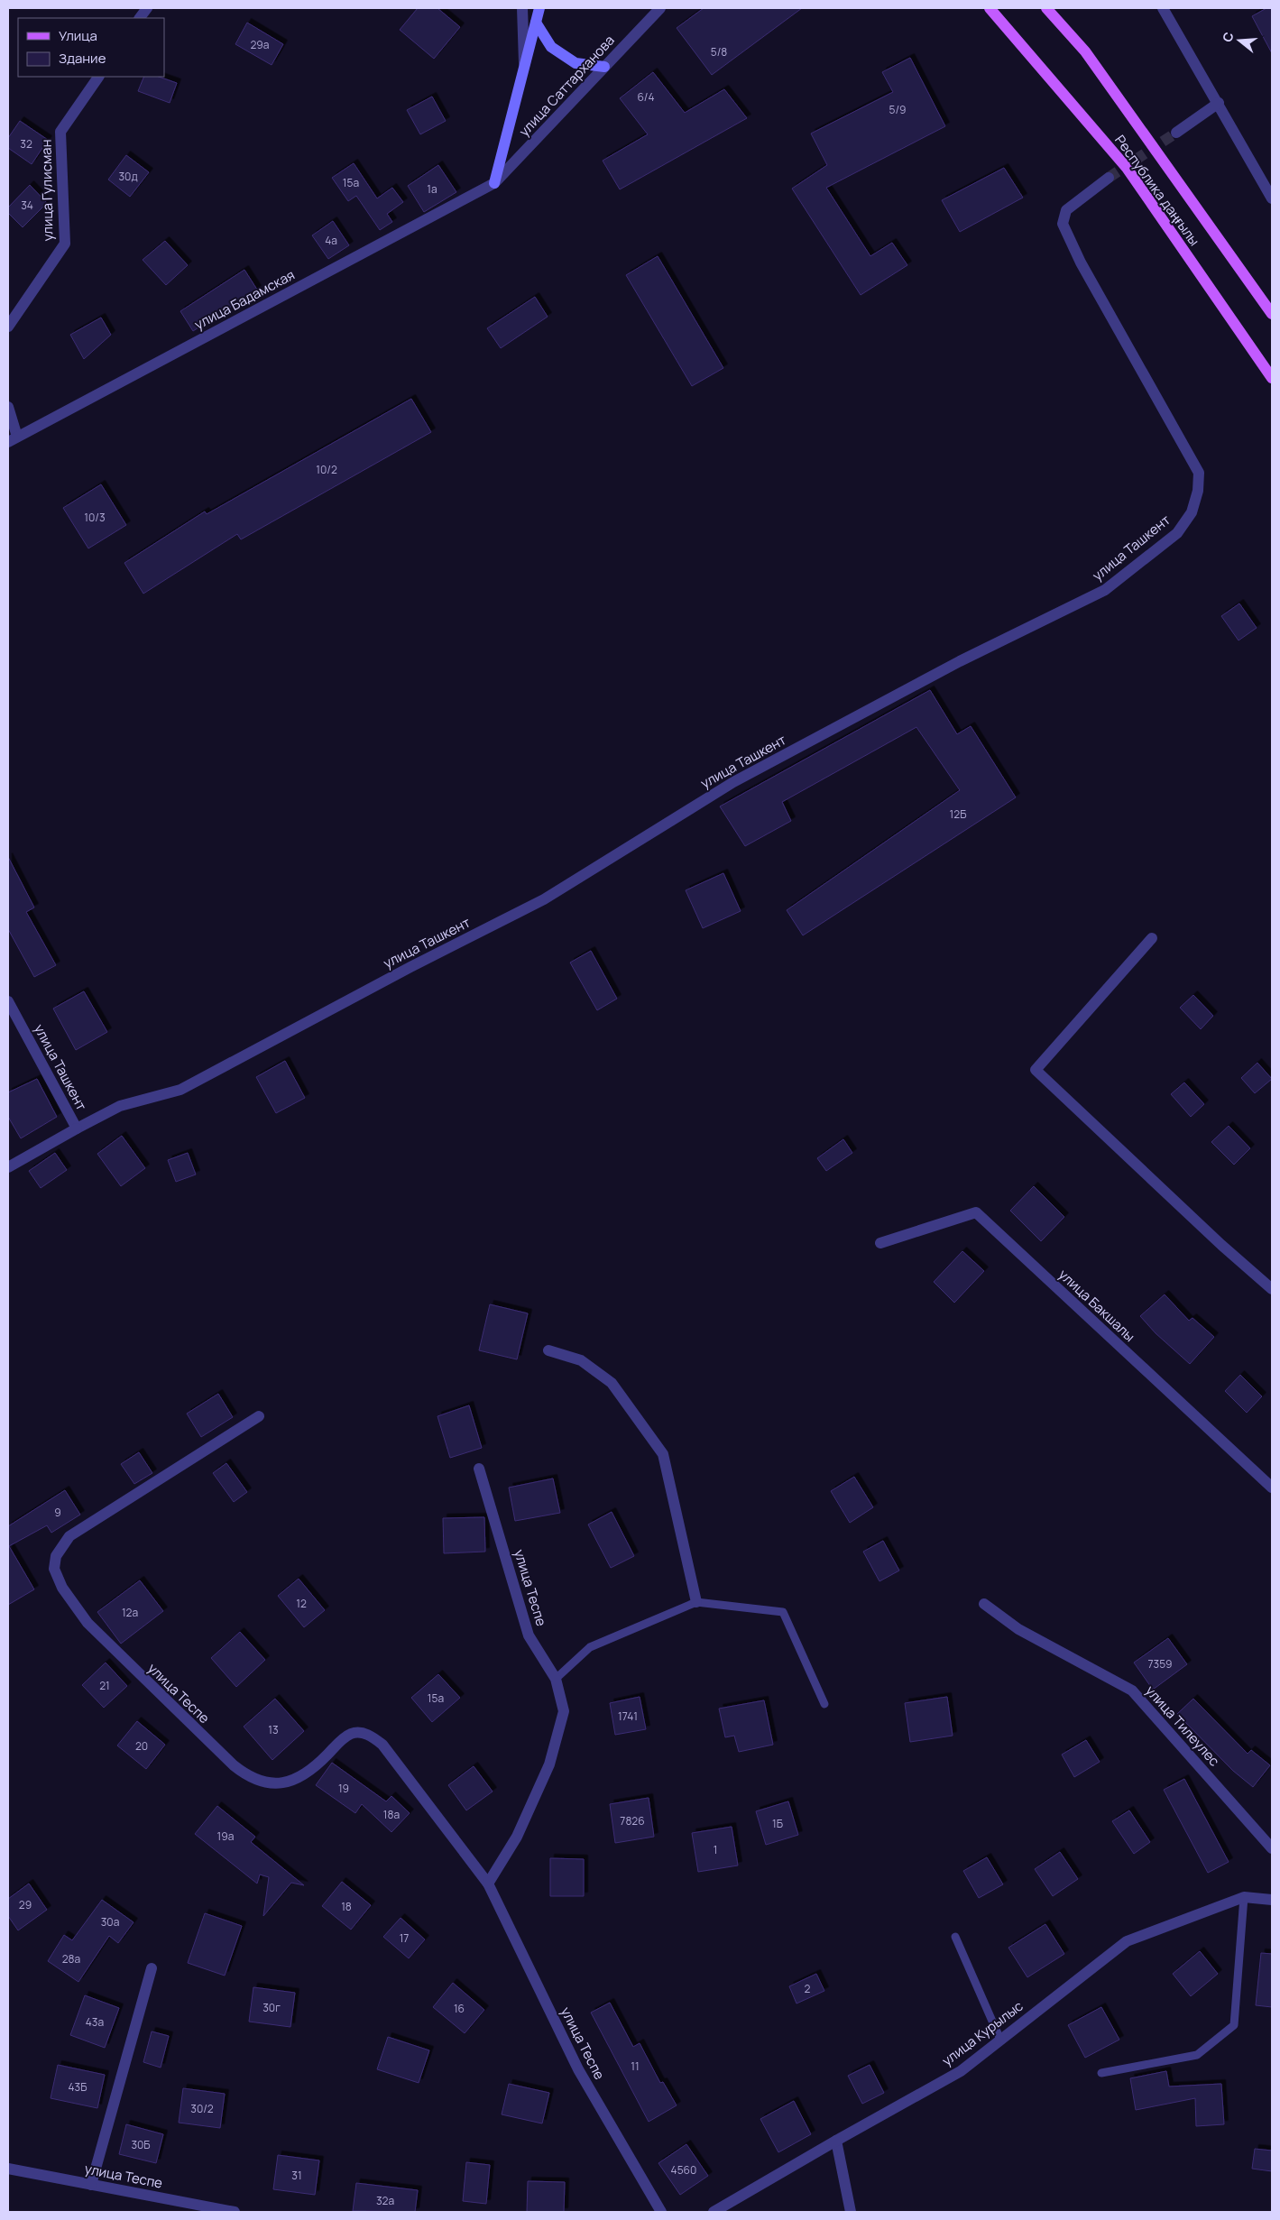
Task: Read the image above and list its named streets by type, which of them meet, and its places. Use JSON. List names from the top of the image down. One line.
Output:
{"streets":{"main road":["Республика даңғылы"],"street":["улица Саттарханова","улица Гулисман","улица Бадамская","улица Ташкент","улица Бакшалы","улица Теспе","улица Тилеулес","улица Курылыс"]},"crossings":[["улица Саттарханова","улица Бадамская"]],"house_numbers":["29а","5/8","6/4","5/9","32","30д","15а","1а","34","4а","10/2","10/3","12Б","9","12","12а","7359","21","15а","1741","13","20","19","18а","7826","1Б","19а","1","29","18","30а","17","28а","2","30г","16","43а","11","43Б","30/2","30Б","4560","31","32а"],"legend":["Улица","Здание"],"north":"left"}
